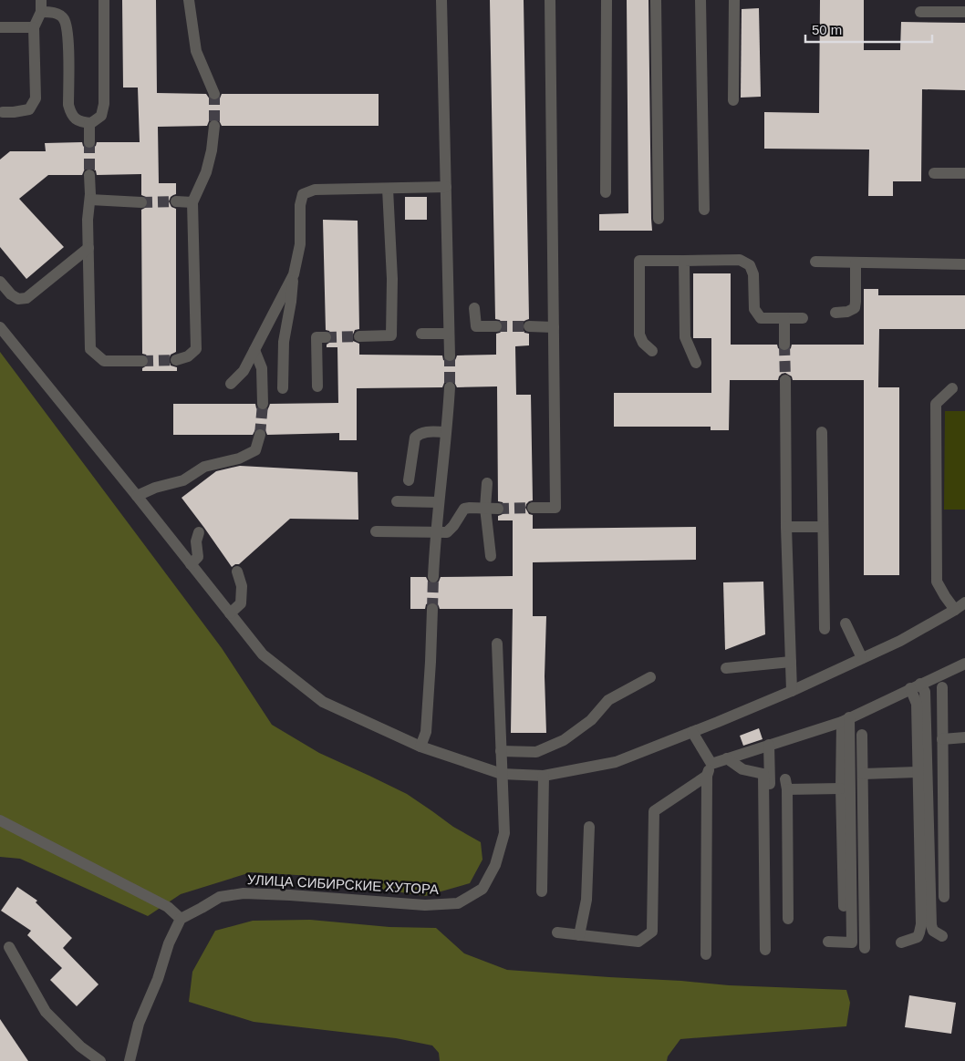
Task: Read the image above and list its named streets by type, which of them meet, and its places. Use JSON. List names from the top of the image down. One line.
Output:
{"streets":{"street":["УЛИЦА СИБИРСКИЕ ХУТОРА"]},"scale_bar":"50 m"}
